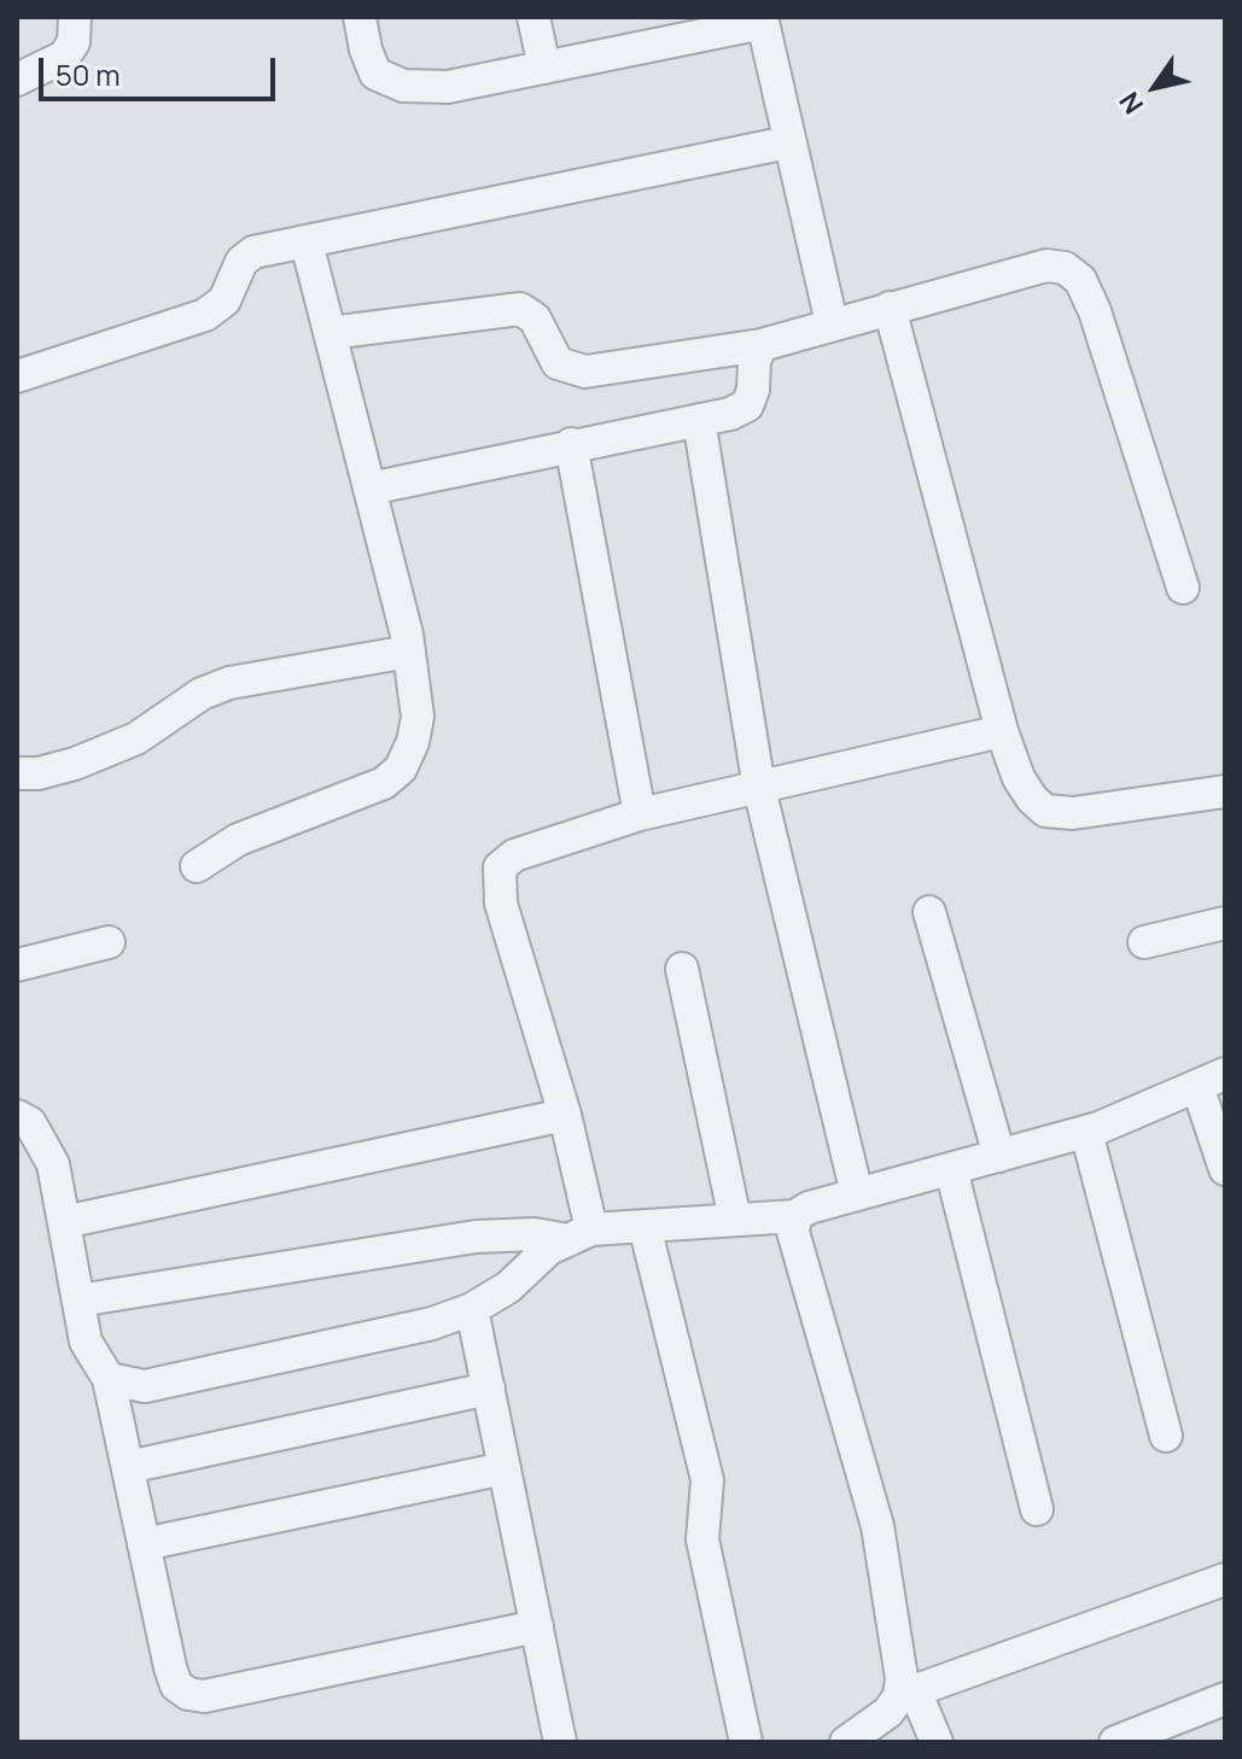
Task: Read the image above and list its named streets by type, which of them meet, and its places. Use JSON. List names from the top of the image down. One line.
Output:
{"scale_bar":"50 m","north":"bottom left"}
